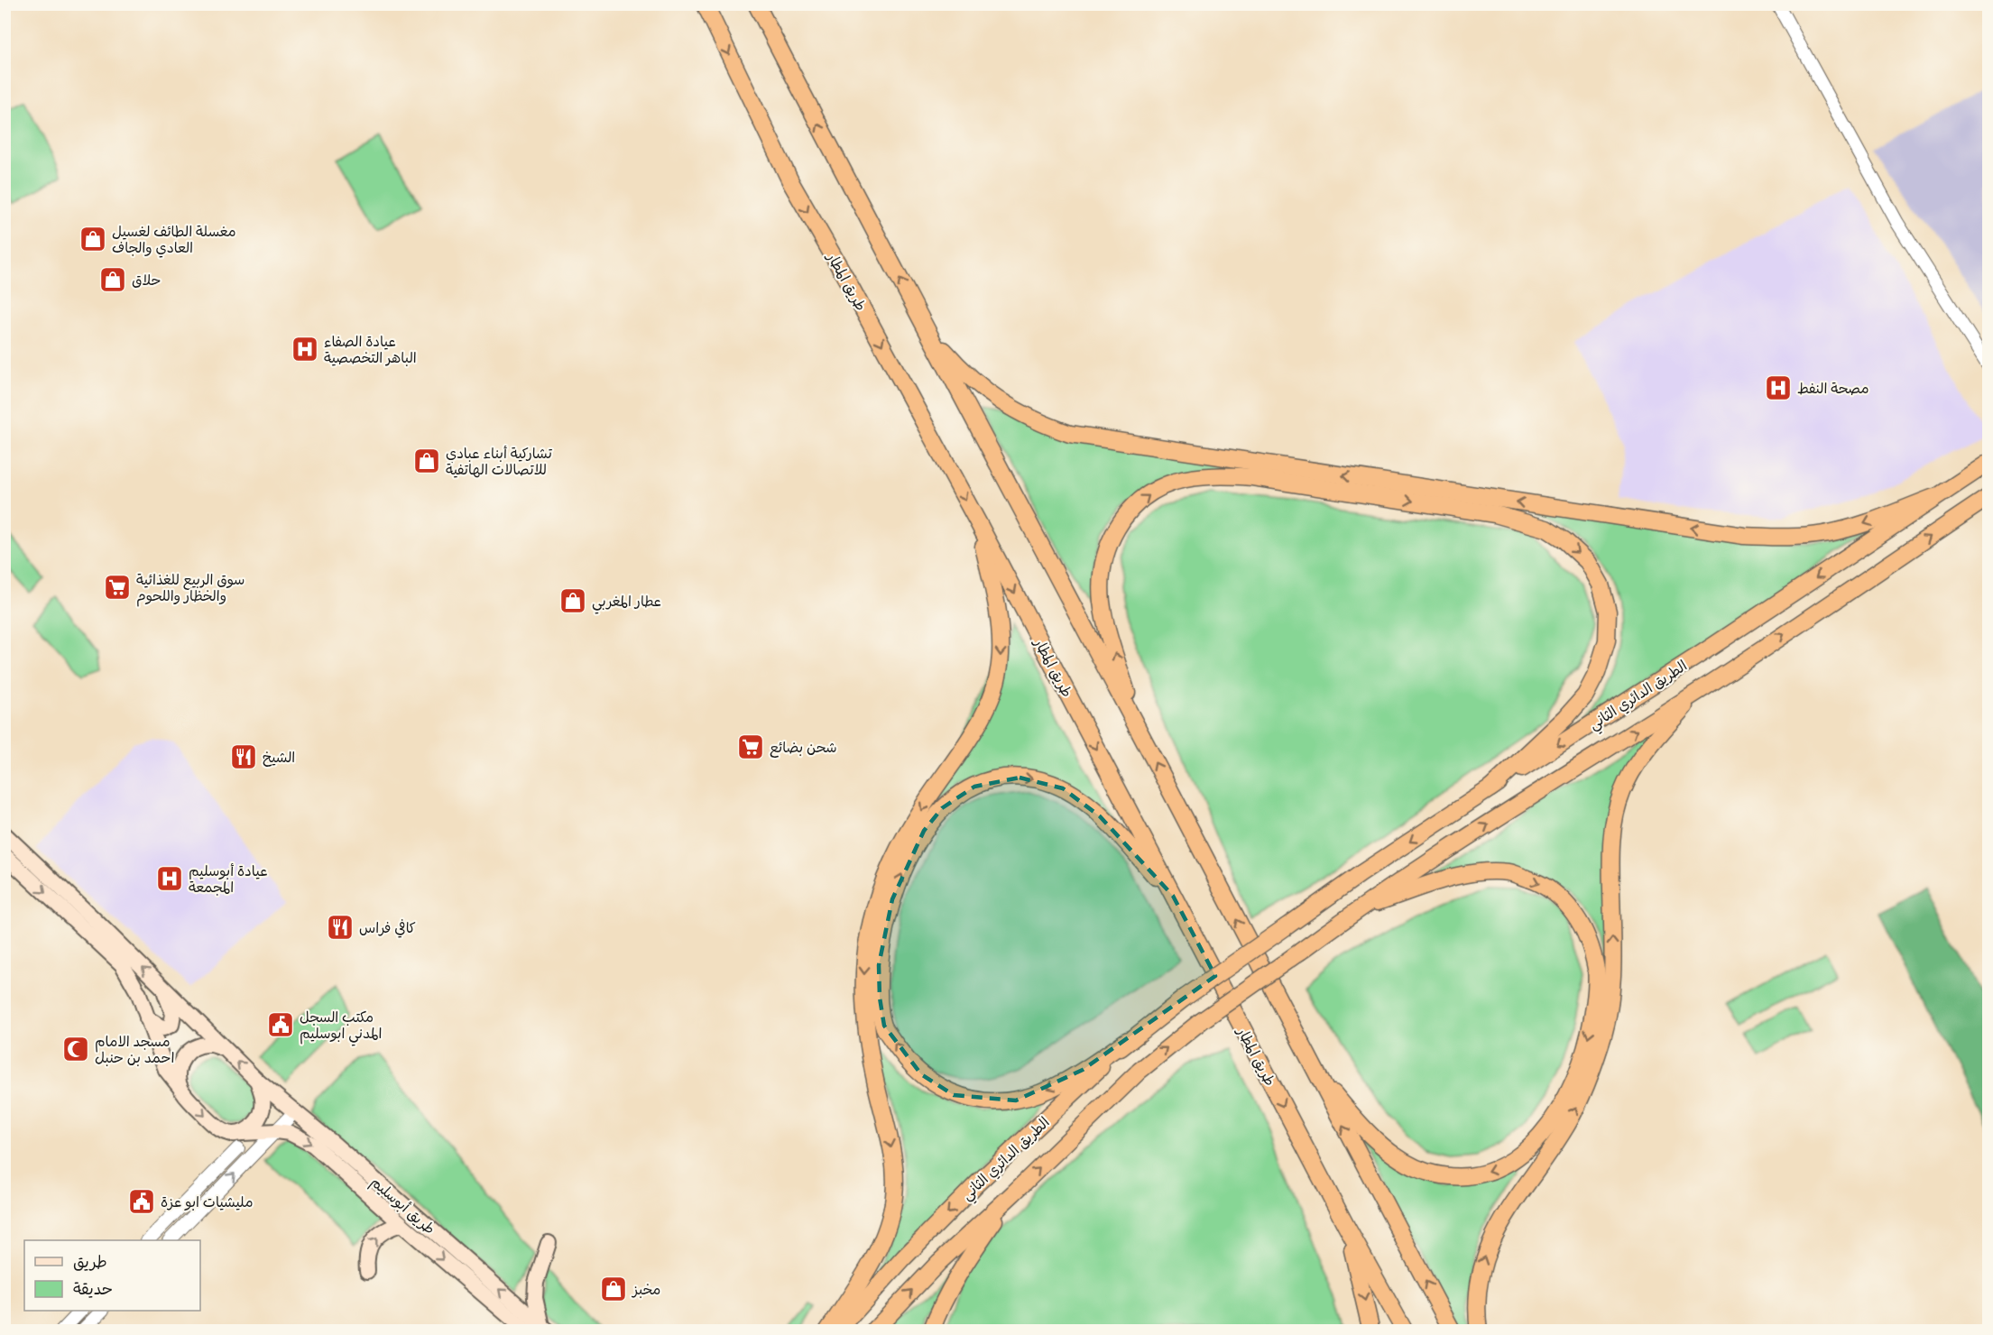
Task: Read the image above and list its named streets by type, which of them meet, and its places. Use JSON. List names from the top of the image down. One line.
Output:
{"streets":{"highway":["طريق المطار","الطريق الدائري الثاني"],"main road":["طريق أبوسليم"]},"places":{"shop":["مغسلة الطائف لغسيل العادي والجاف","حلاق","تشاركية أبناء عبادي للاتصالات الهاتفية","عطار المغربي","مخبز"],"hospital":["عيادة الصفاء الباهر التخصصية","مصحة النفط","عيادة أبوسليم المجمعة"],"supermarket":["سوق الربيع للغذائية والخظار واللحوم","شحن بضائع"],"restaurant":["الشيخ","كافي فراس"],"public building":["مكتب السجل المدني ابوسليم","مليشيات ابو عزة"],"mosque":["مسجد الامام احمد بن حنبل"]},"legend":["طريق","حديقة"]}
